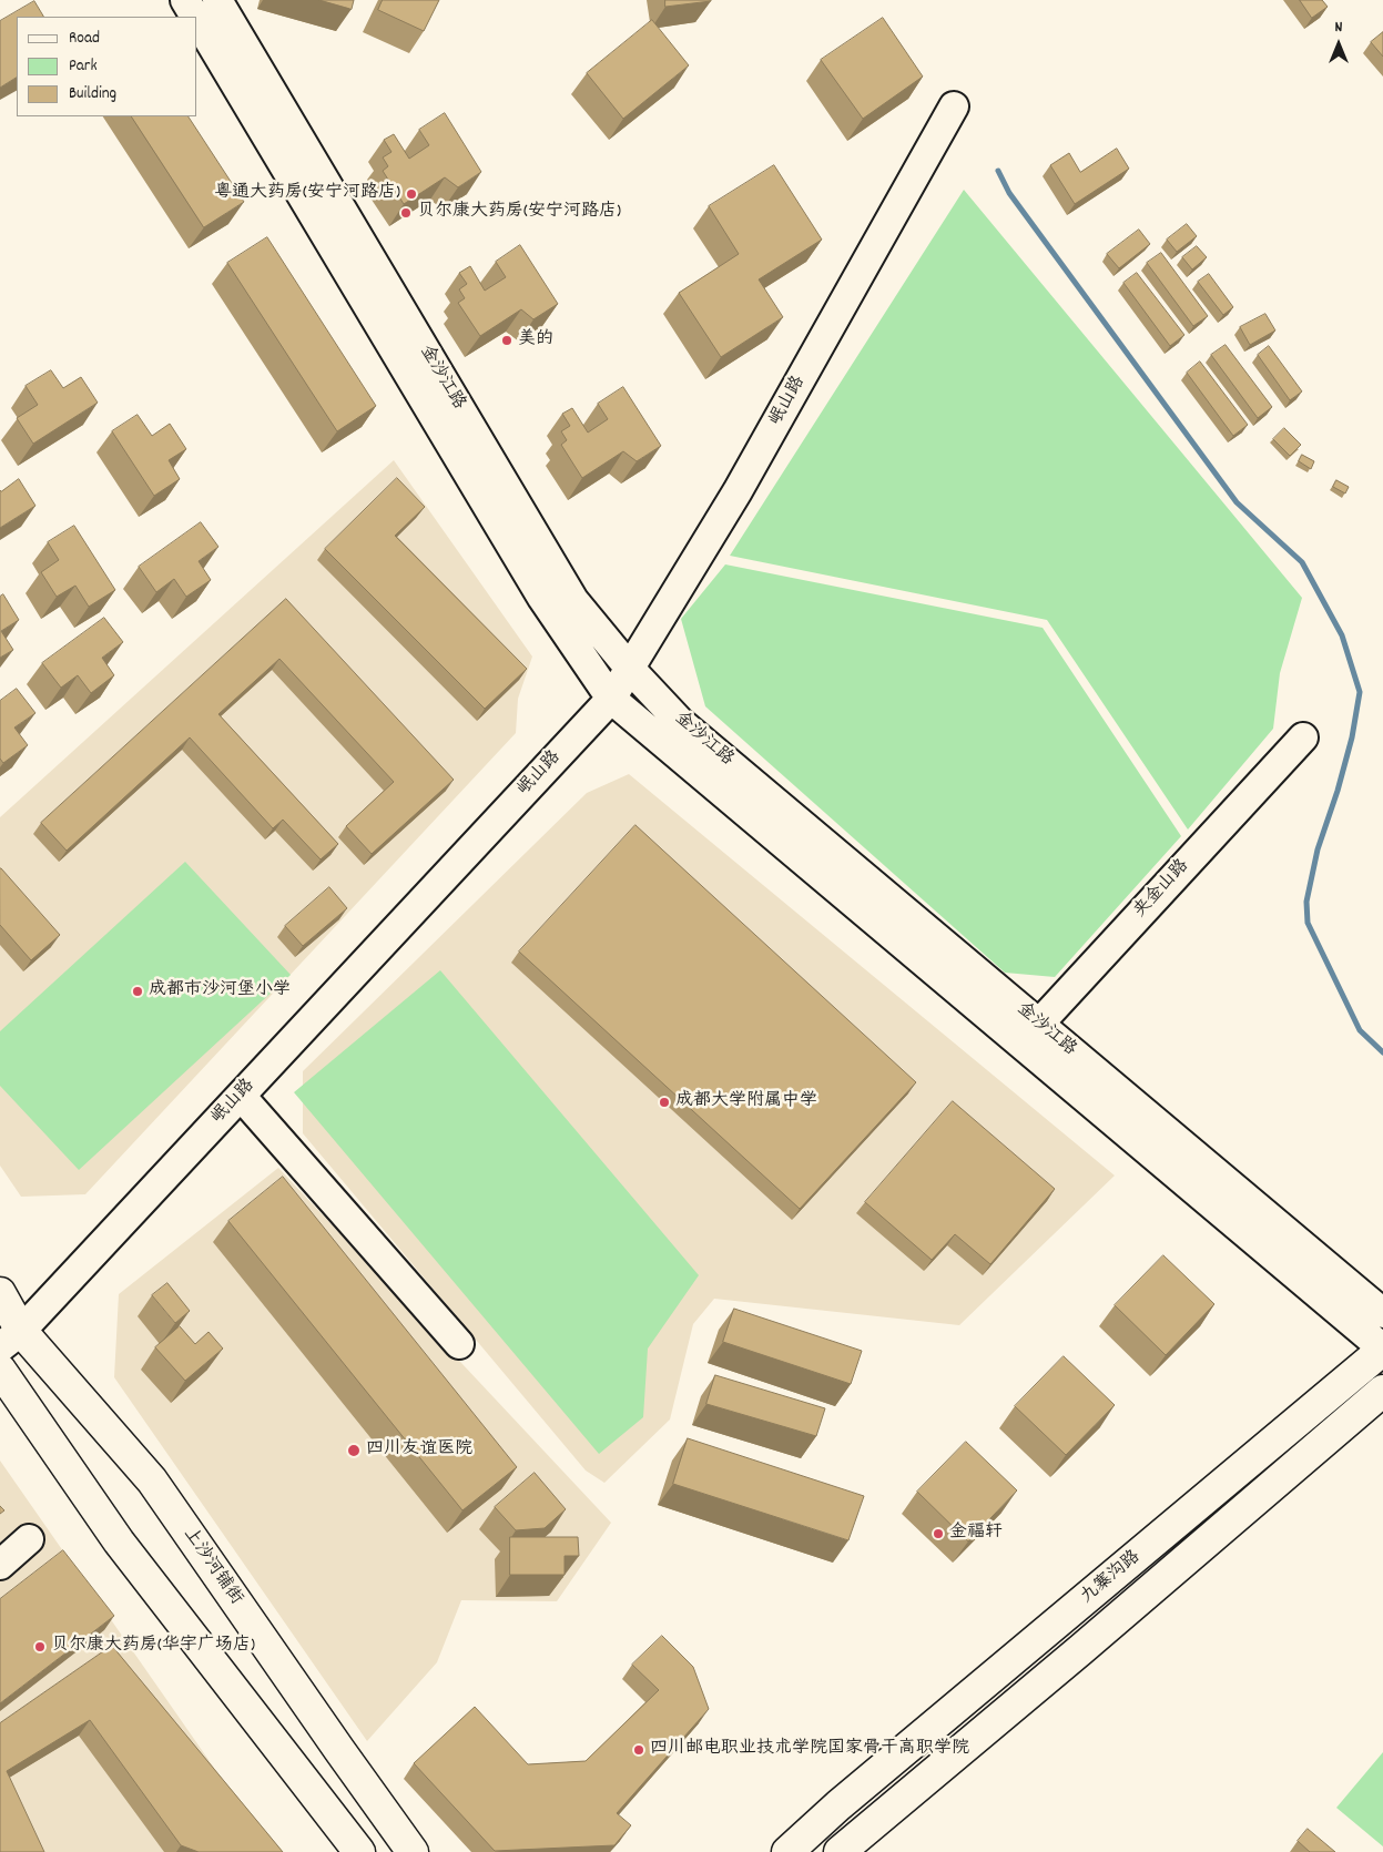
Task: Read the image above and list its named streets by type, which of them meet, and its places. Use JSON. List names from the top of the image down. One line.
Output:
{"streets":{"main road":["上沙河铺街","九寨沟路"],"street":["金沙江路","岷山路","夹金山路"]},"crossings":[["金沙江路","岷山路"],["金沙江路","夹金山路"],["金沙江路","九寨沟路"],["岷山路","上沙河铺街"]],"places":["粤通大药房(安宁河路店)","贝尔康大药房(安宁河路店)","美的","成都市沙河堡小学","成都大学附属中学","四川友谊医院","金福轩","贝尔康大药房(华宇广场店)","四川邮电职业技术学院国家骨干高职学院"],"legend":["Road","Park","Building"],"north":"top"}
